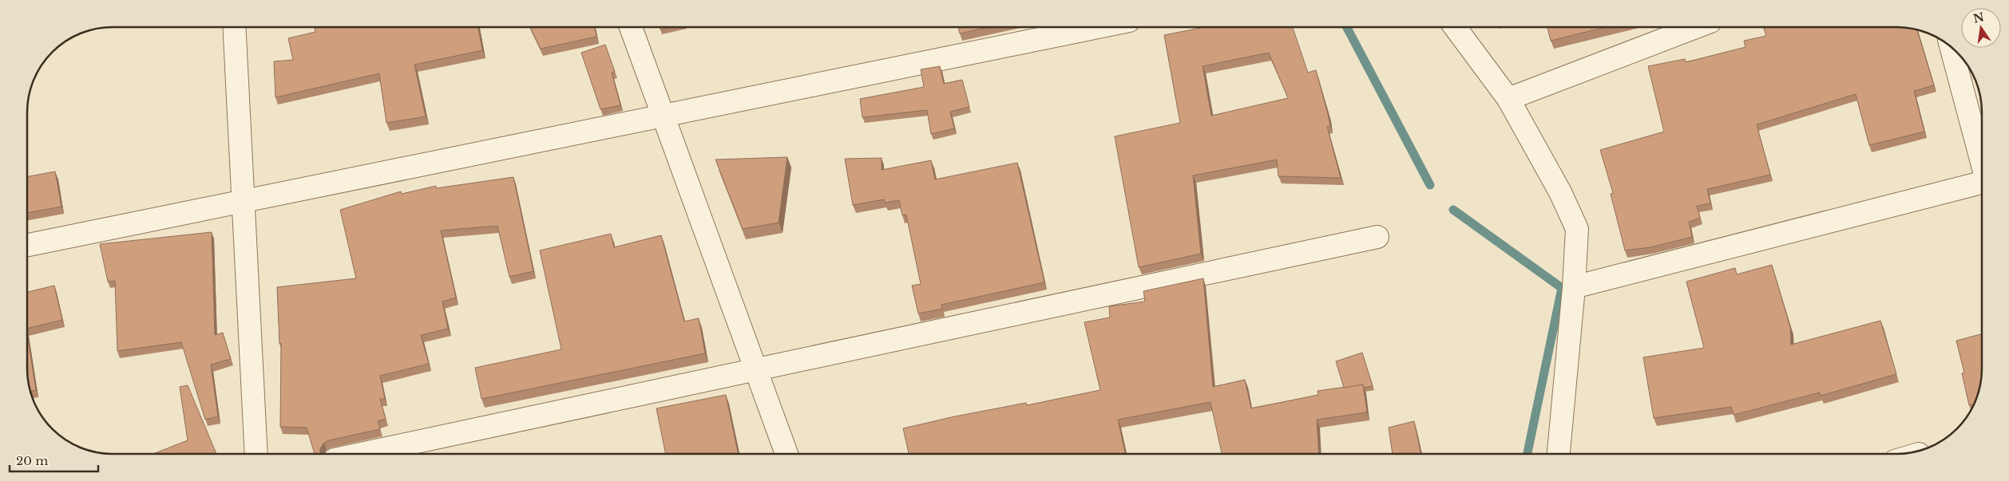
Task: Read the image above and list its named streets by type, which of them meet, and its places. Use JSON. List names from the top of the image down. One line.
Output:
{"scale_bar":"20 m","north":"top"}
